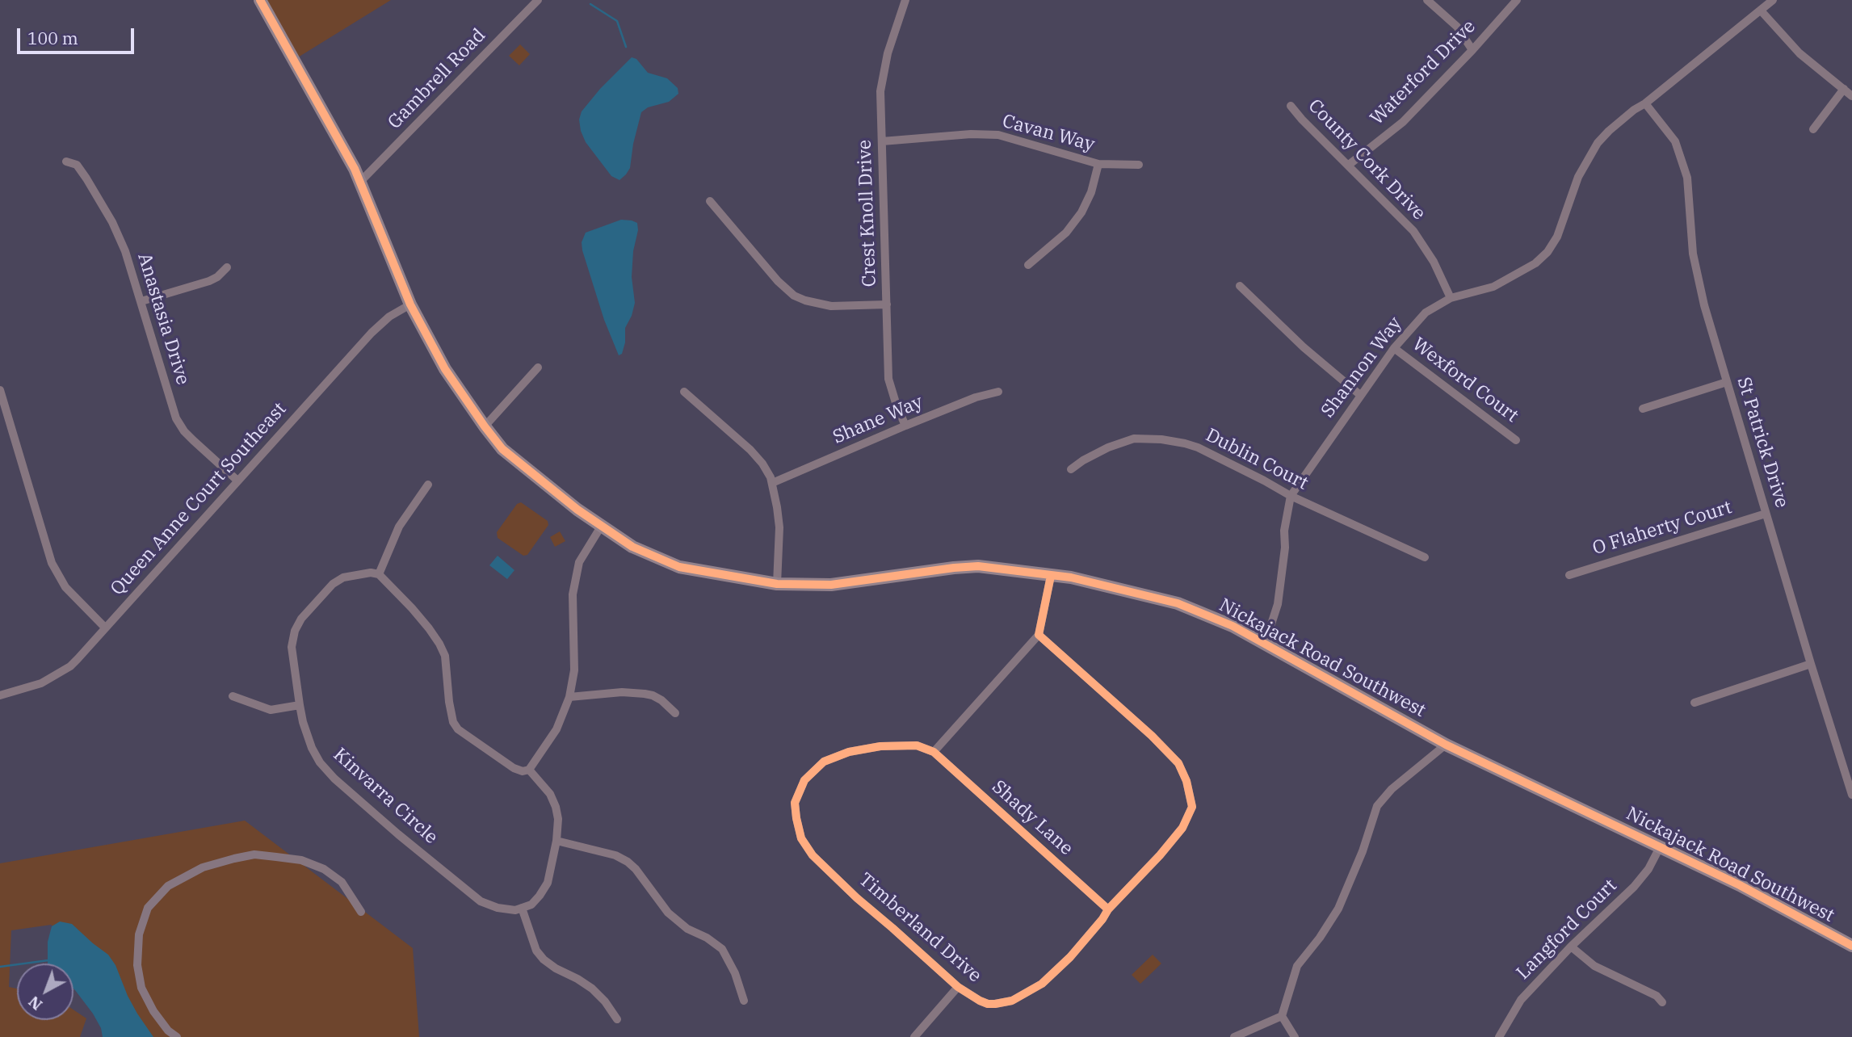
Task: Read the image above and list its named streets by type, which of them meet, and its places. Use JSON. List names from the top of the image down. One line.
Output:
{"streets":{"street":["Waterford Drive","Gambrell Road","Cavan Way","County Cork Drive","Crest Knoll Drive","Anastasia Drive","Shannon Way","Wexford Court","Shane Way","St Patrick Drive","Dublin Court","Queen Anne Court Southeast","O Flaherty Court","Nickajack Road Southwest","Kinvarra Circle","Shady Lane","Timberland Drive","Langford Court"]},"crossings":[["Waterford Drive","County Cork Drive"],["Gambrell Road","Nickajack Road Southwest"],["Cavan Way","Crest Knoll Drive"],["County Cork Drive","Shannon Way"],["Crest Knoll Drive","Shane Way"],["Anastasia Drive","Queen Anne Court Southeast"],["Shannon Way","Wexford Court"],["Shannon Way","St Patrick Drive"],["Shannon Way","Dublin Court"],["Shannon Way","Nickajack Road Southwest"],["St Patrick Drive","O Flaherty Court"],["Queen Anne Court Southeast","Nickajack Road Southwest"],["Nickajack Road Southwest","Langford Court"],["Shady Lane","Timberland Drive"]],"scale_bar":"100 m","north":"bottom left"}
